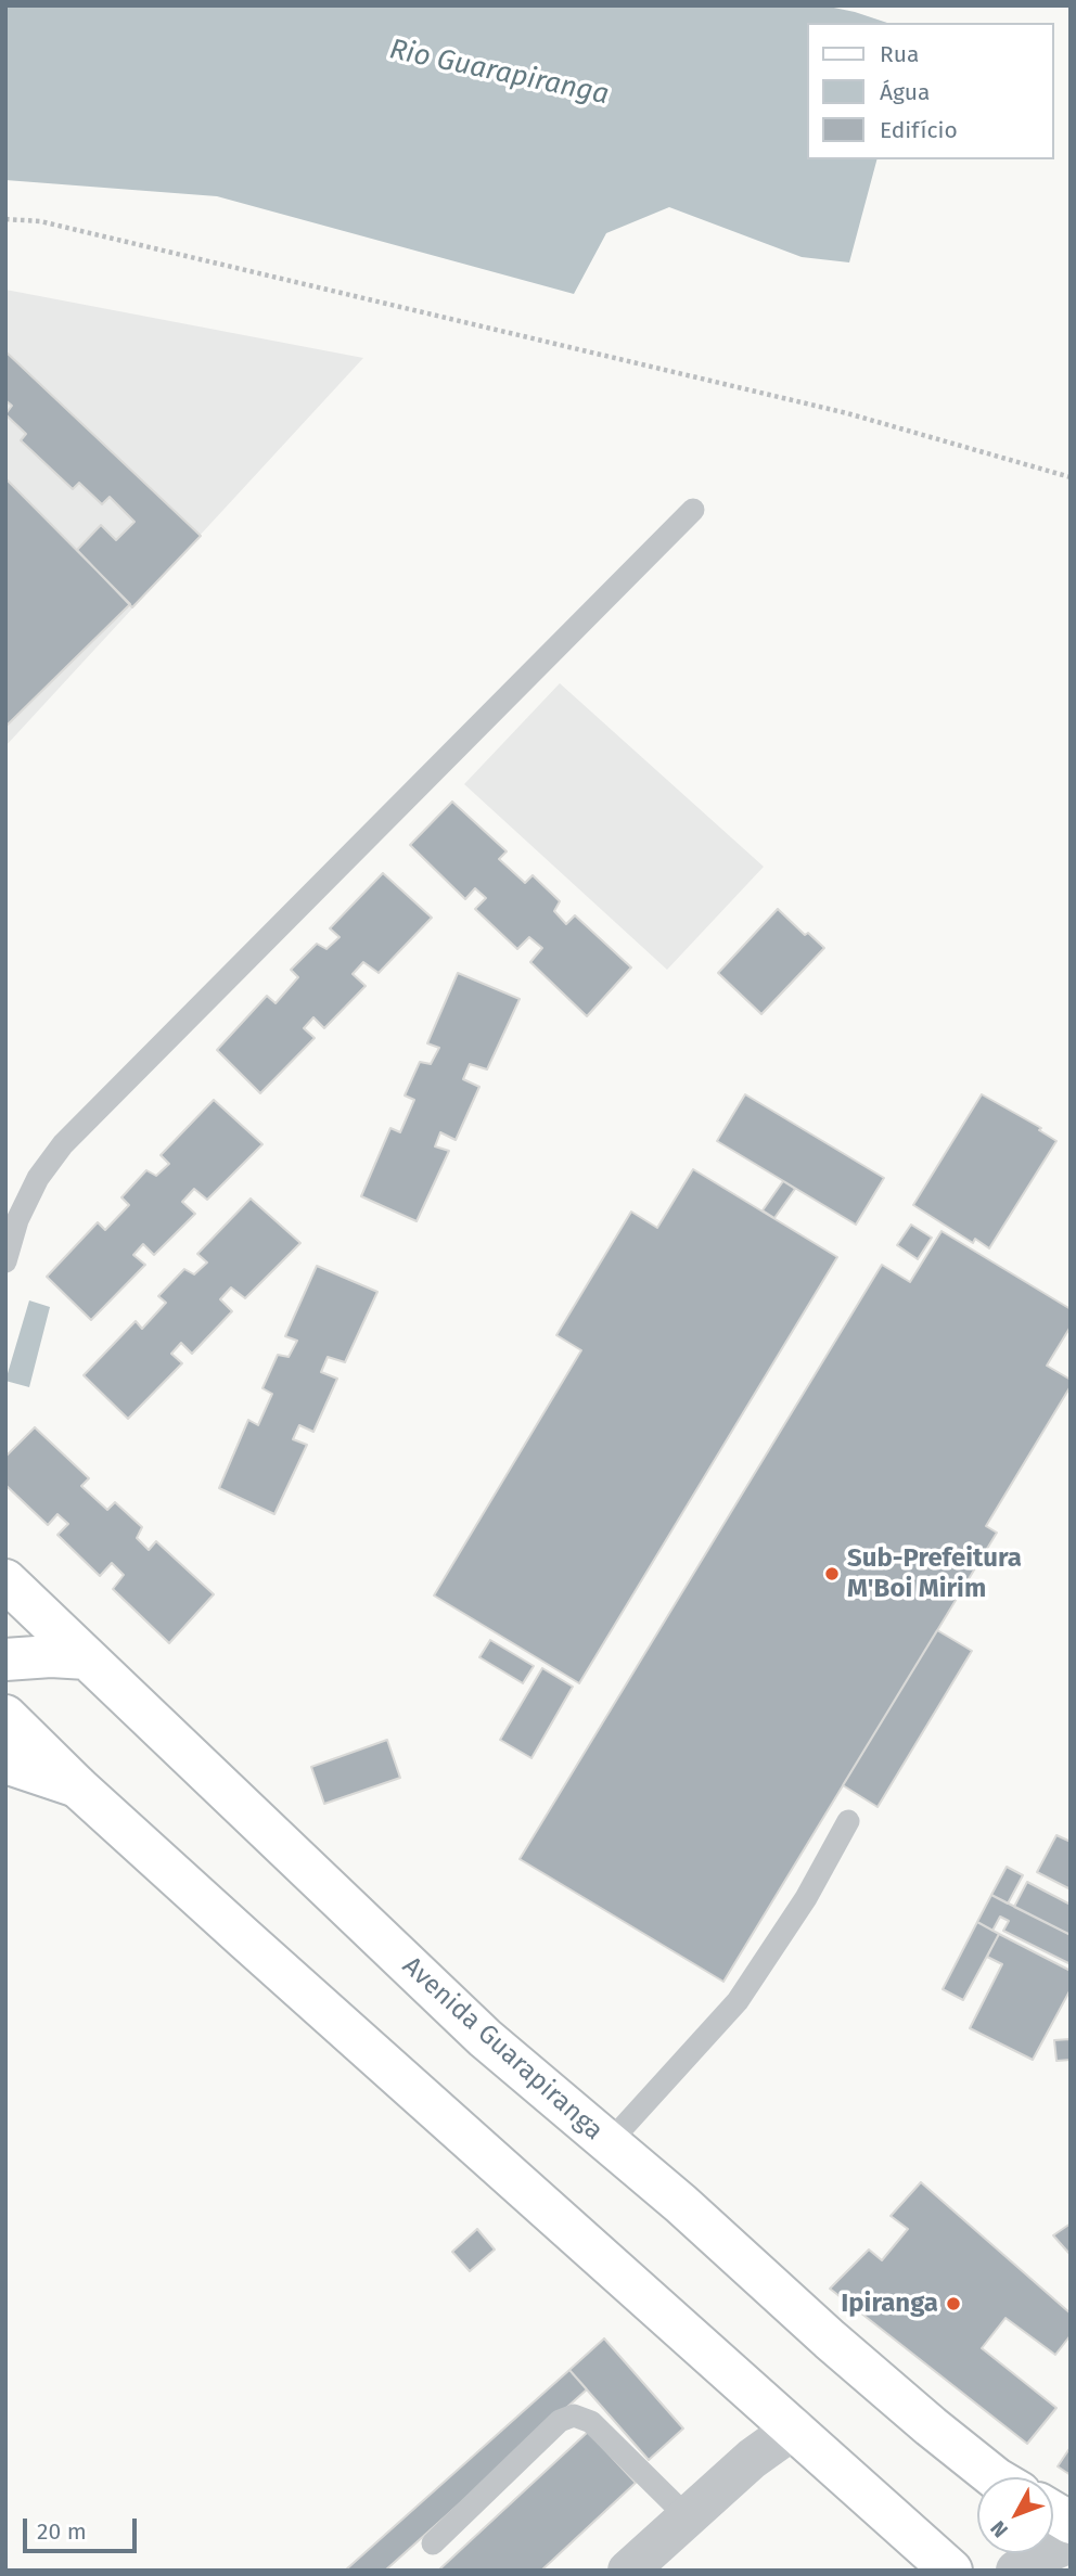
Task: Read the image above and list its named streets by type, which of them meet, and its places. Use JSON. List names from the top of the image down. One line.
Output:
{"streets":{"main road":["Avenida Guarapiranga"]},"water":["Rio Guarapiranga"],"places":["Sub-Prefeitura M'Boi Mirim","Ipiranga"],"legend":["Rua","Água","Edifício"],"scale_bar":"20 m","north":"bottom left"}
